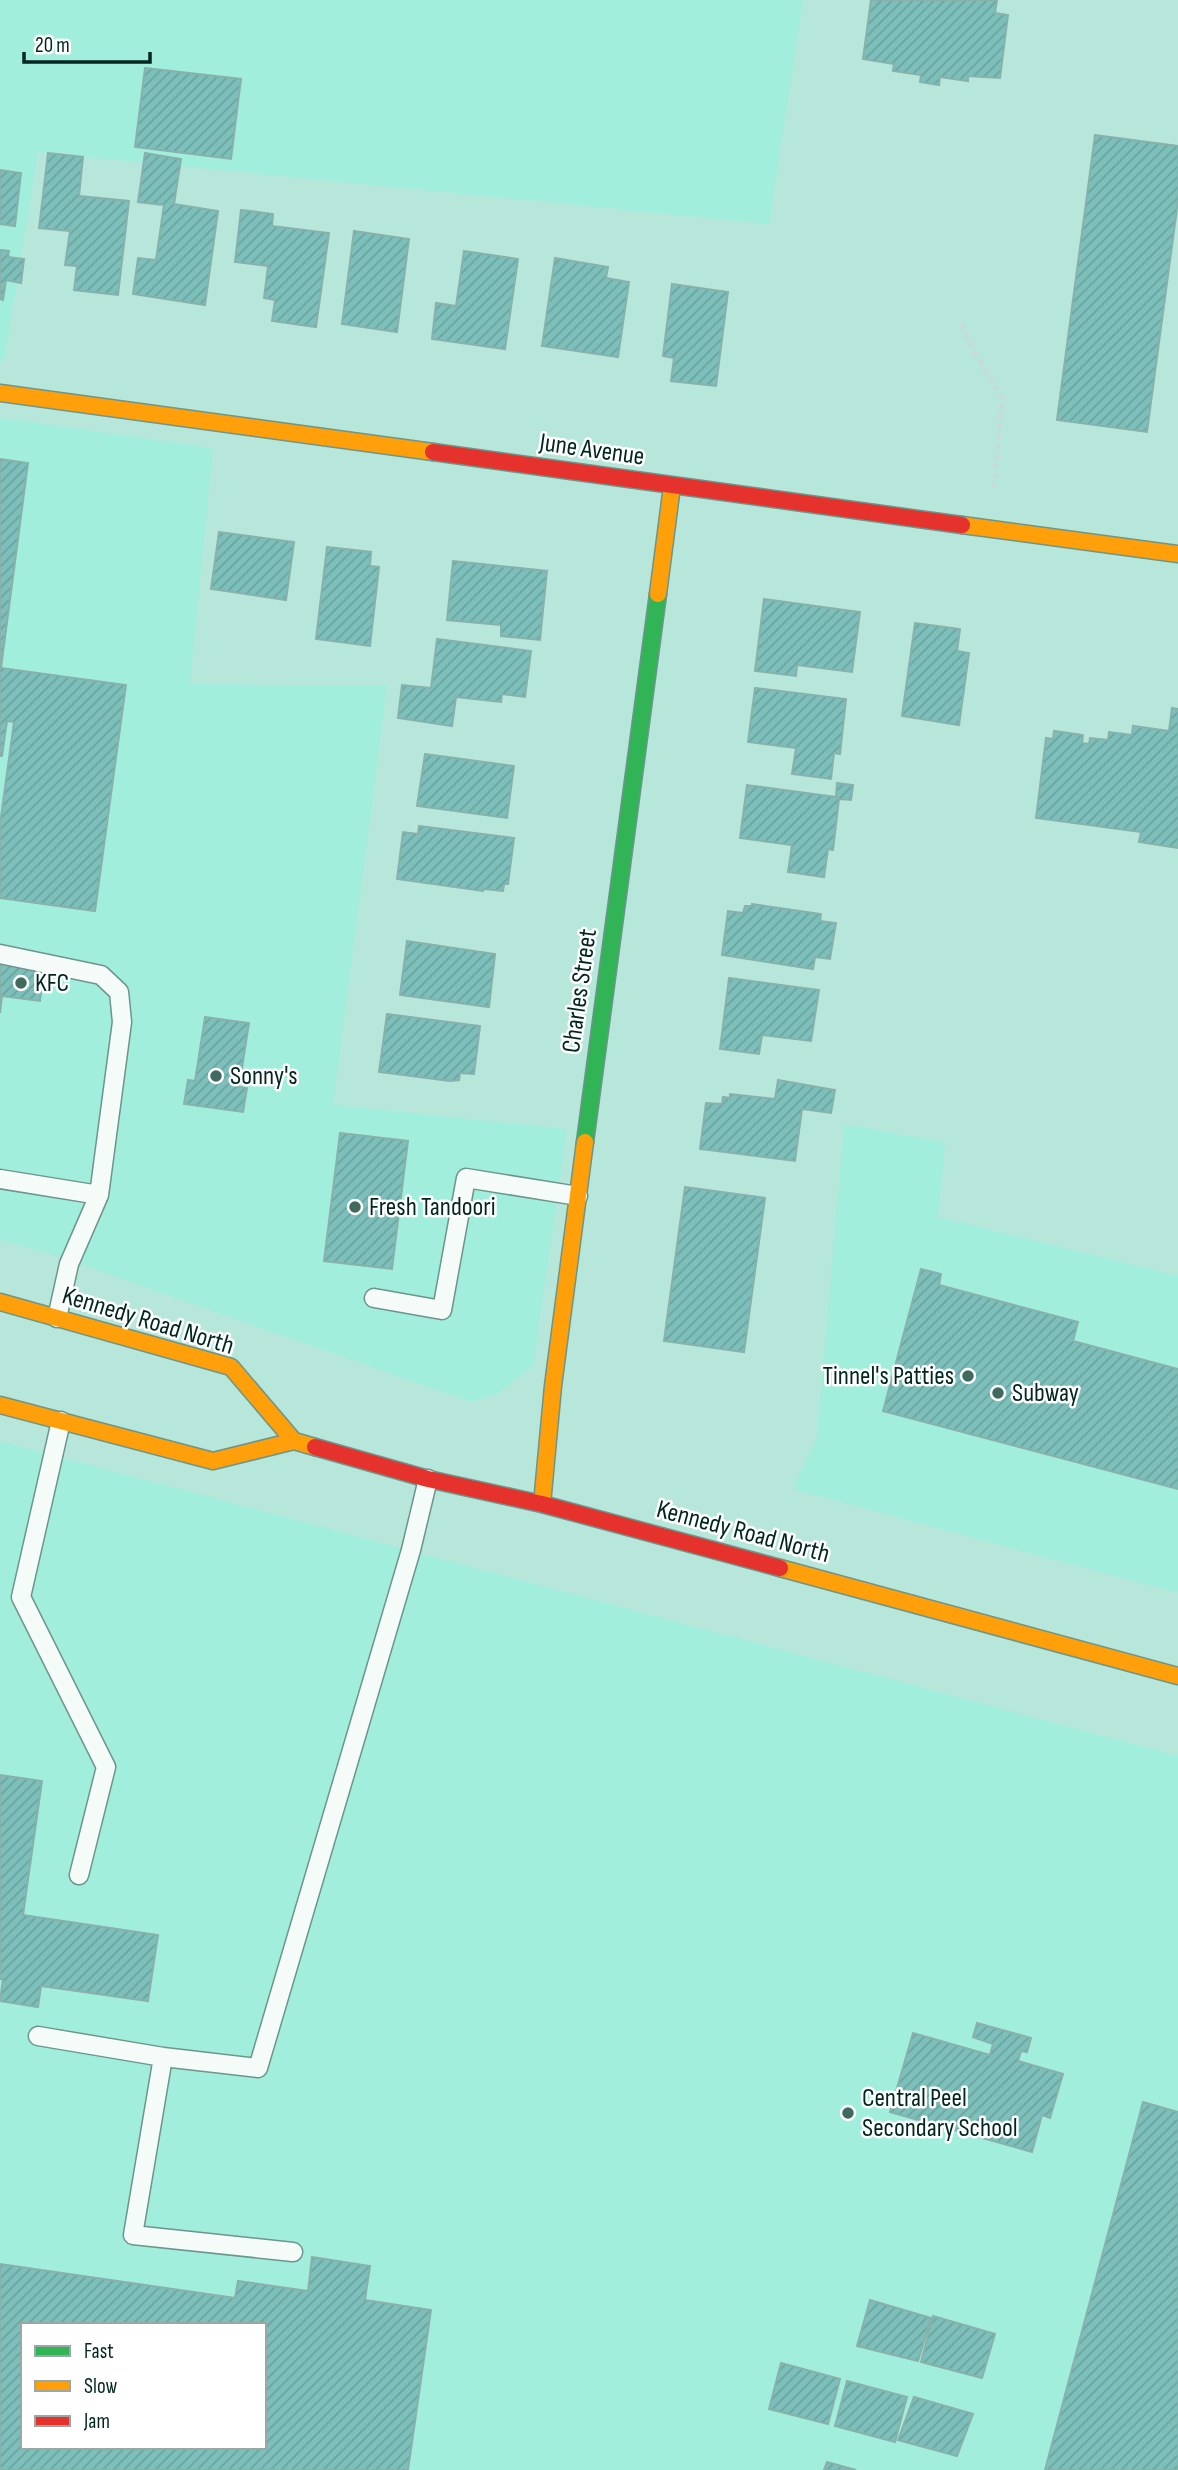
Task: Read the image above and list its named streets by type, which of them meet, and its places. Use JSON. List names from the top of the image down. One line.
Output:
{"streets":{"street":["June Avenue","Charles Street","Kennedy Road North"]},"crossings":[["June Avenue","Charles Street"],["Charles Street","Kennedy Road North"]],"places":["KFC","Sonny's","Fresh Tandoori","Tinnel's Patties","Subway","Central Peel Secondary School"],"legend":["Fast","Slow","Jam"],"scale_bar":"20 m"}
